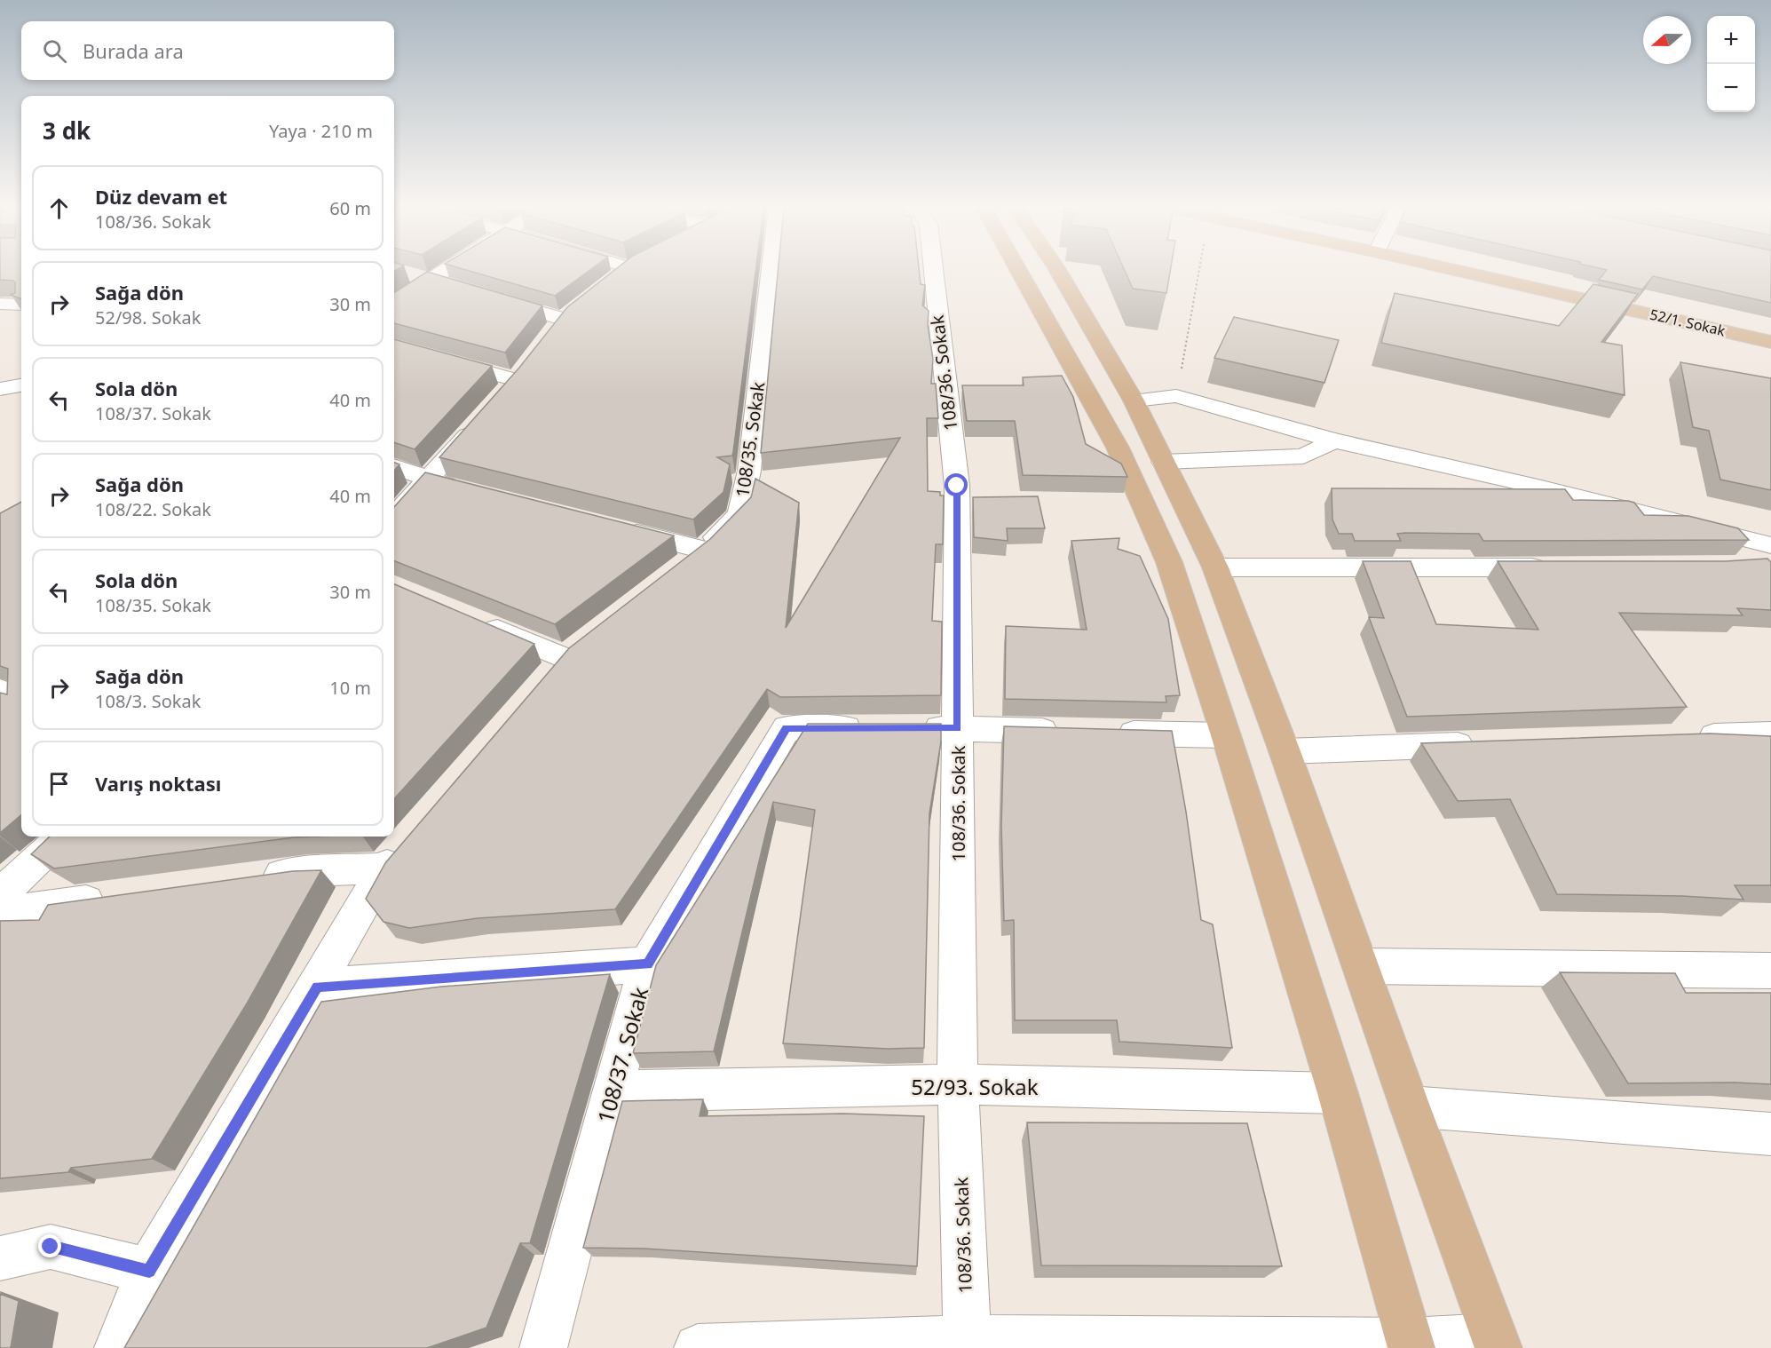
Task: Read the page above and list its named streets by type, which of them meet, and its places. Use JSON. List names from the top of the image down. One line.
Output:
{"streets":{"main road":["52/1. Sokak"],"street":["108/36. Sokak","108/35. Sokak","108/37. Sokak","52/93. Sokak"]},"crossings":[["108/36. Sokak","52/93. Sokak"],["108/37. Sokak","52/93. Sokak"]],"north":"left","page":{"map_buttons":["+","−"],"search":"Burada ara","heading":["3 dk","Yaya · 210 m"],"list":[["Düz devam et","108/36. Sokak","60 m"],["Sağa dön","52/98. Sokak","30 m"],["Sola dön","108/37. Sokak","40 m"],["Sağa dön","108/22. Sokak","40 m"],["Sola dön","108/35. Sokak","30 m"],["Sağa dön","108/3. Sokak","10 m"],"Varış noktası"]}}
